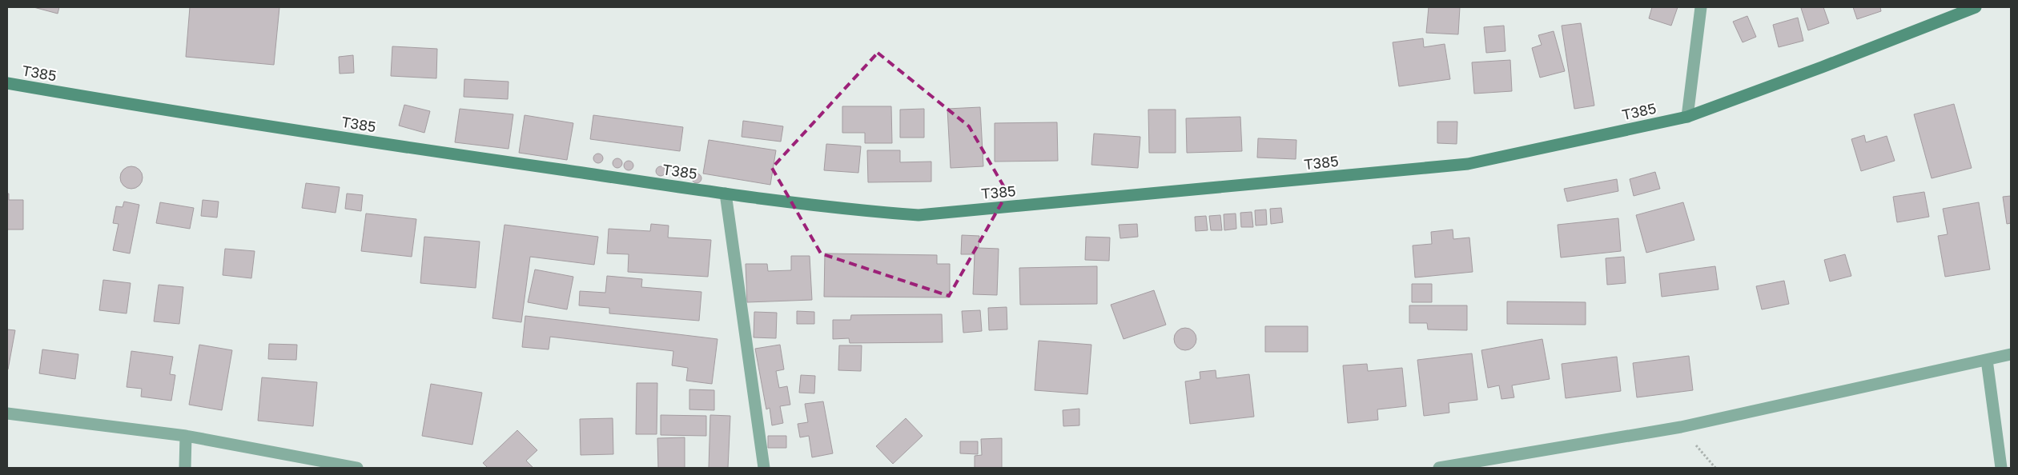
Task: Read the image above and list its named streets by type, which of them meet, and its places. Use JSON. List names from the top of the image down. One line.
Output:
{"streets":{"street":["T385"]}}
